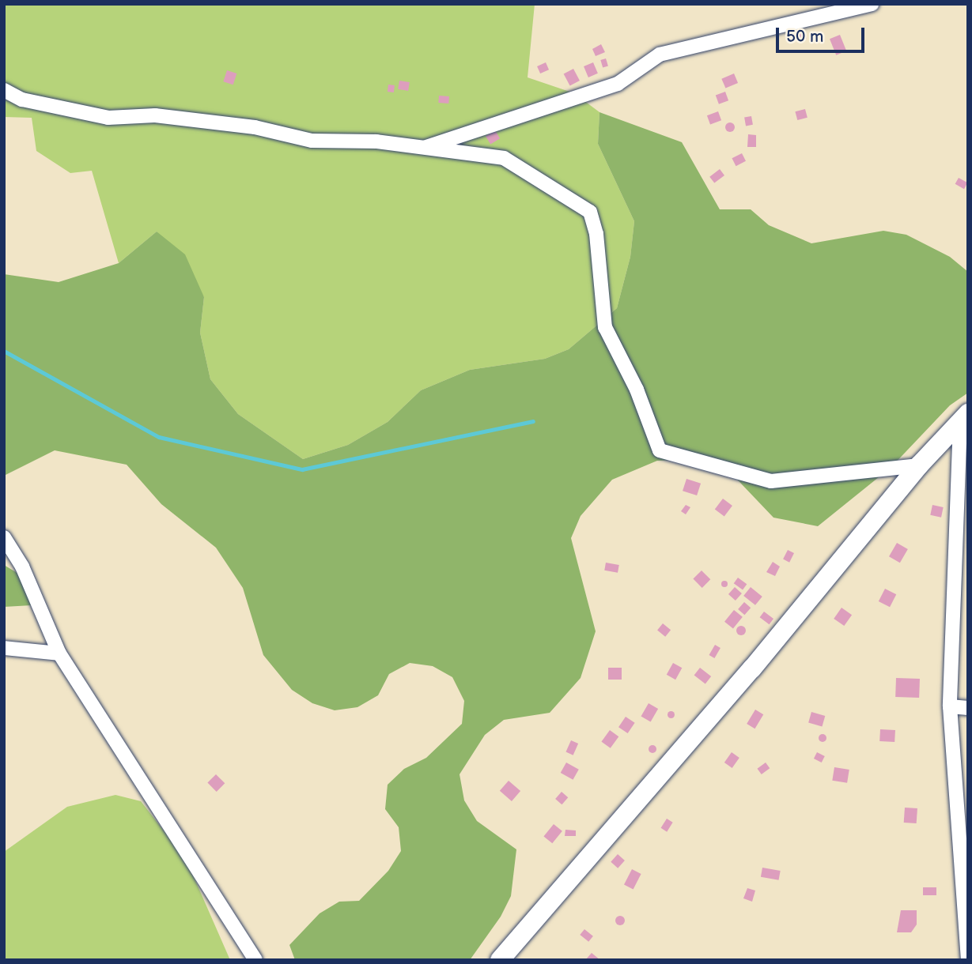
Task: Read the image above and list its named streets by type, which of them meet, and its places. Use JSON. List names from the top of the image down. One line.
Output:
{"scale_bar":"50 m"}
